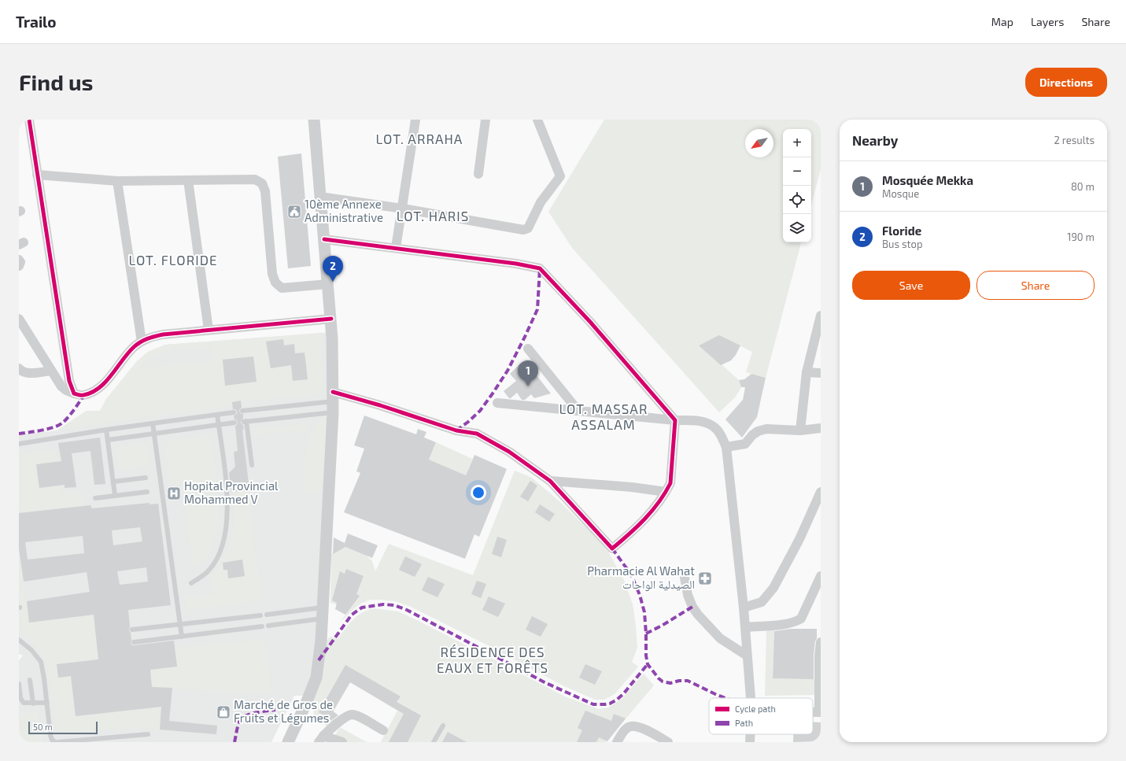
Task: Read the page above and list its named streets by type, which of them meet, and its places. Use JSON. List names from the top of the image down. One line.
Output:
{"districts":["LOT. ARRAHA","LOT. HARIS","LOT. FLORIDE","LOT. MASSAR ASSALAM","RÉSIDENCE DES EAUX ET FORÊTS"],"places":{"public building":["10ème Annexe Administrative"],"hospital":["Hopital Provincial Mohammed V"],"pharmacy":["Pharmacie Al Wahat الصيدلية الواحات"],"shop":["Marché de Gros de Fruits et Légumes"]},"legend":["Cycle path","Path"],"scale_bar":"50 m","north":"bottom left","page":{"header":"Trailo","nav":["Map","Layers","Share"],"buttons":["Directions",["Save","Share"]],"title":"Find us","heading":["Nearby","2 results"],"map_buttons":["+","−"],"list":[{"mark":"1","name":"Mosquée Mekka","note":"Mosque","value":"80 m"},{"mark":"2","name":"Floride","note":"Bus stop","value":"190 m"}],"pins":["2","1"],"scale":"50 m"}}
